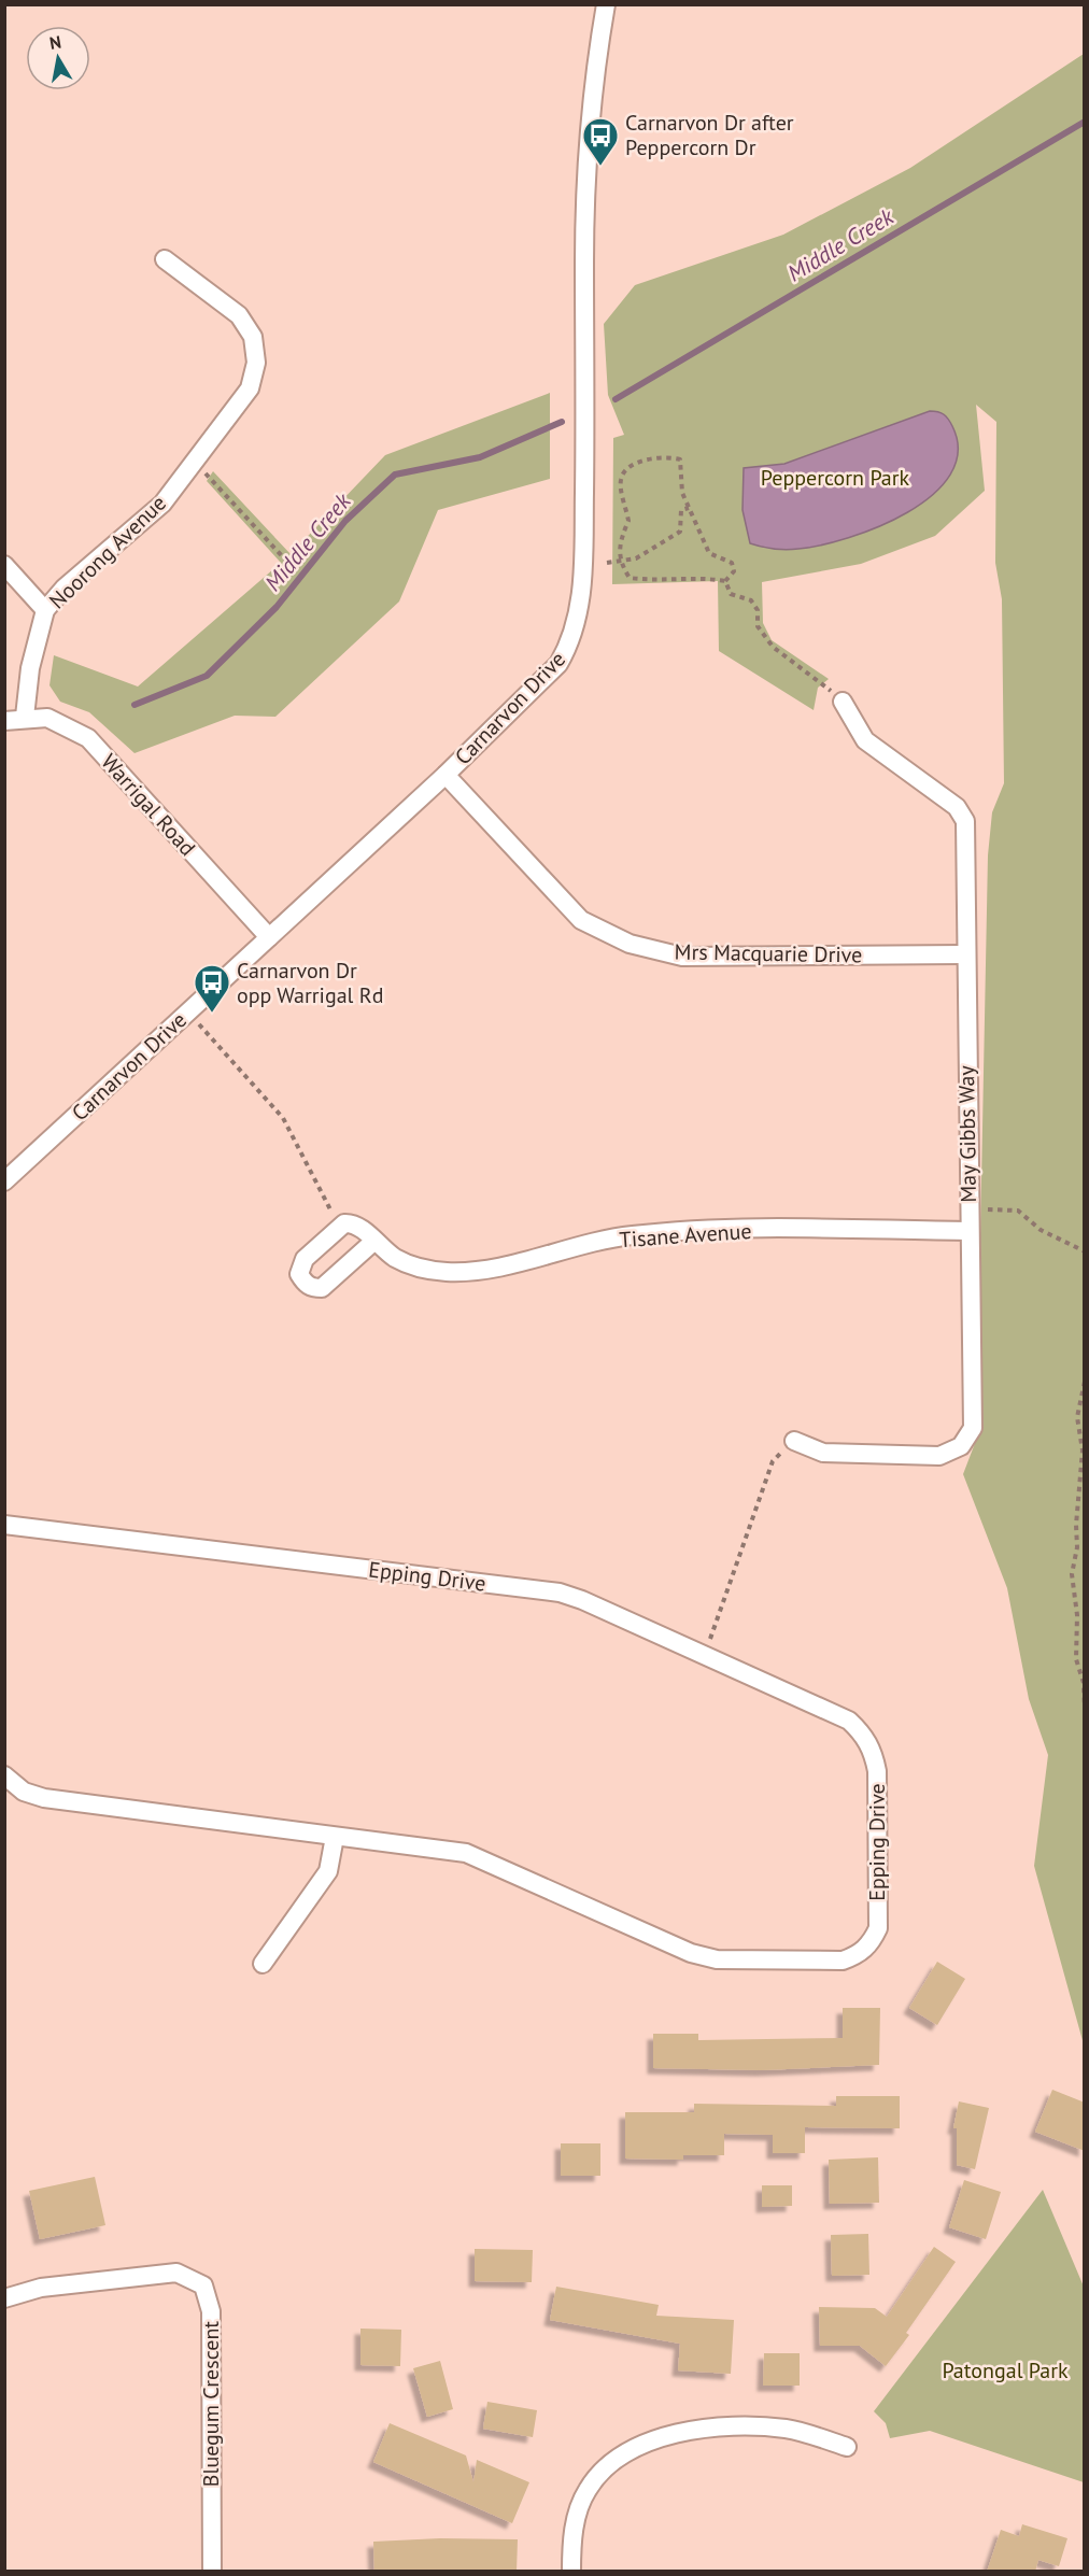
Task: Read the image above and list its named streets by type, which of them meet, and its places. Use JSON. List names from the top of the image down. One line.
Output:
{"streets":{"street":["Noorong Avenue","Carnarvon Drive","Warrigal Road","Mrs Macquarie Drive","May Gibbs Way","Tisane Avenue","Epping Drive","Bluegum Crescent"]},"crossings":[["Noorong Avenue","Warrigal Road"],["Carnarvon Drive","Warrigal Road"],["Carnarvon Drive","Mrs Macquarie Drive"],["Mrs Macquarie Drive","May Gibbs Way"],["May Gibbs Way","Tisane Avenue"]],"water":["Middle Creek"],"parks":["Peppercorn Park","Patongal Park"],"places":{"bus stop":["Carnarvon Dr after Peppercorn Dr","Carnarvon Dr opp Warrigal Rd"]},"north":"top"}
